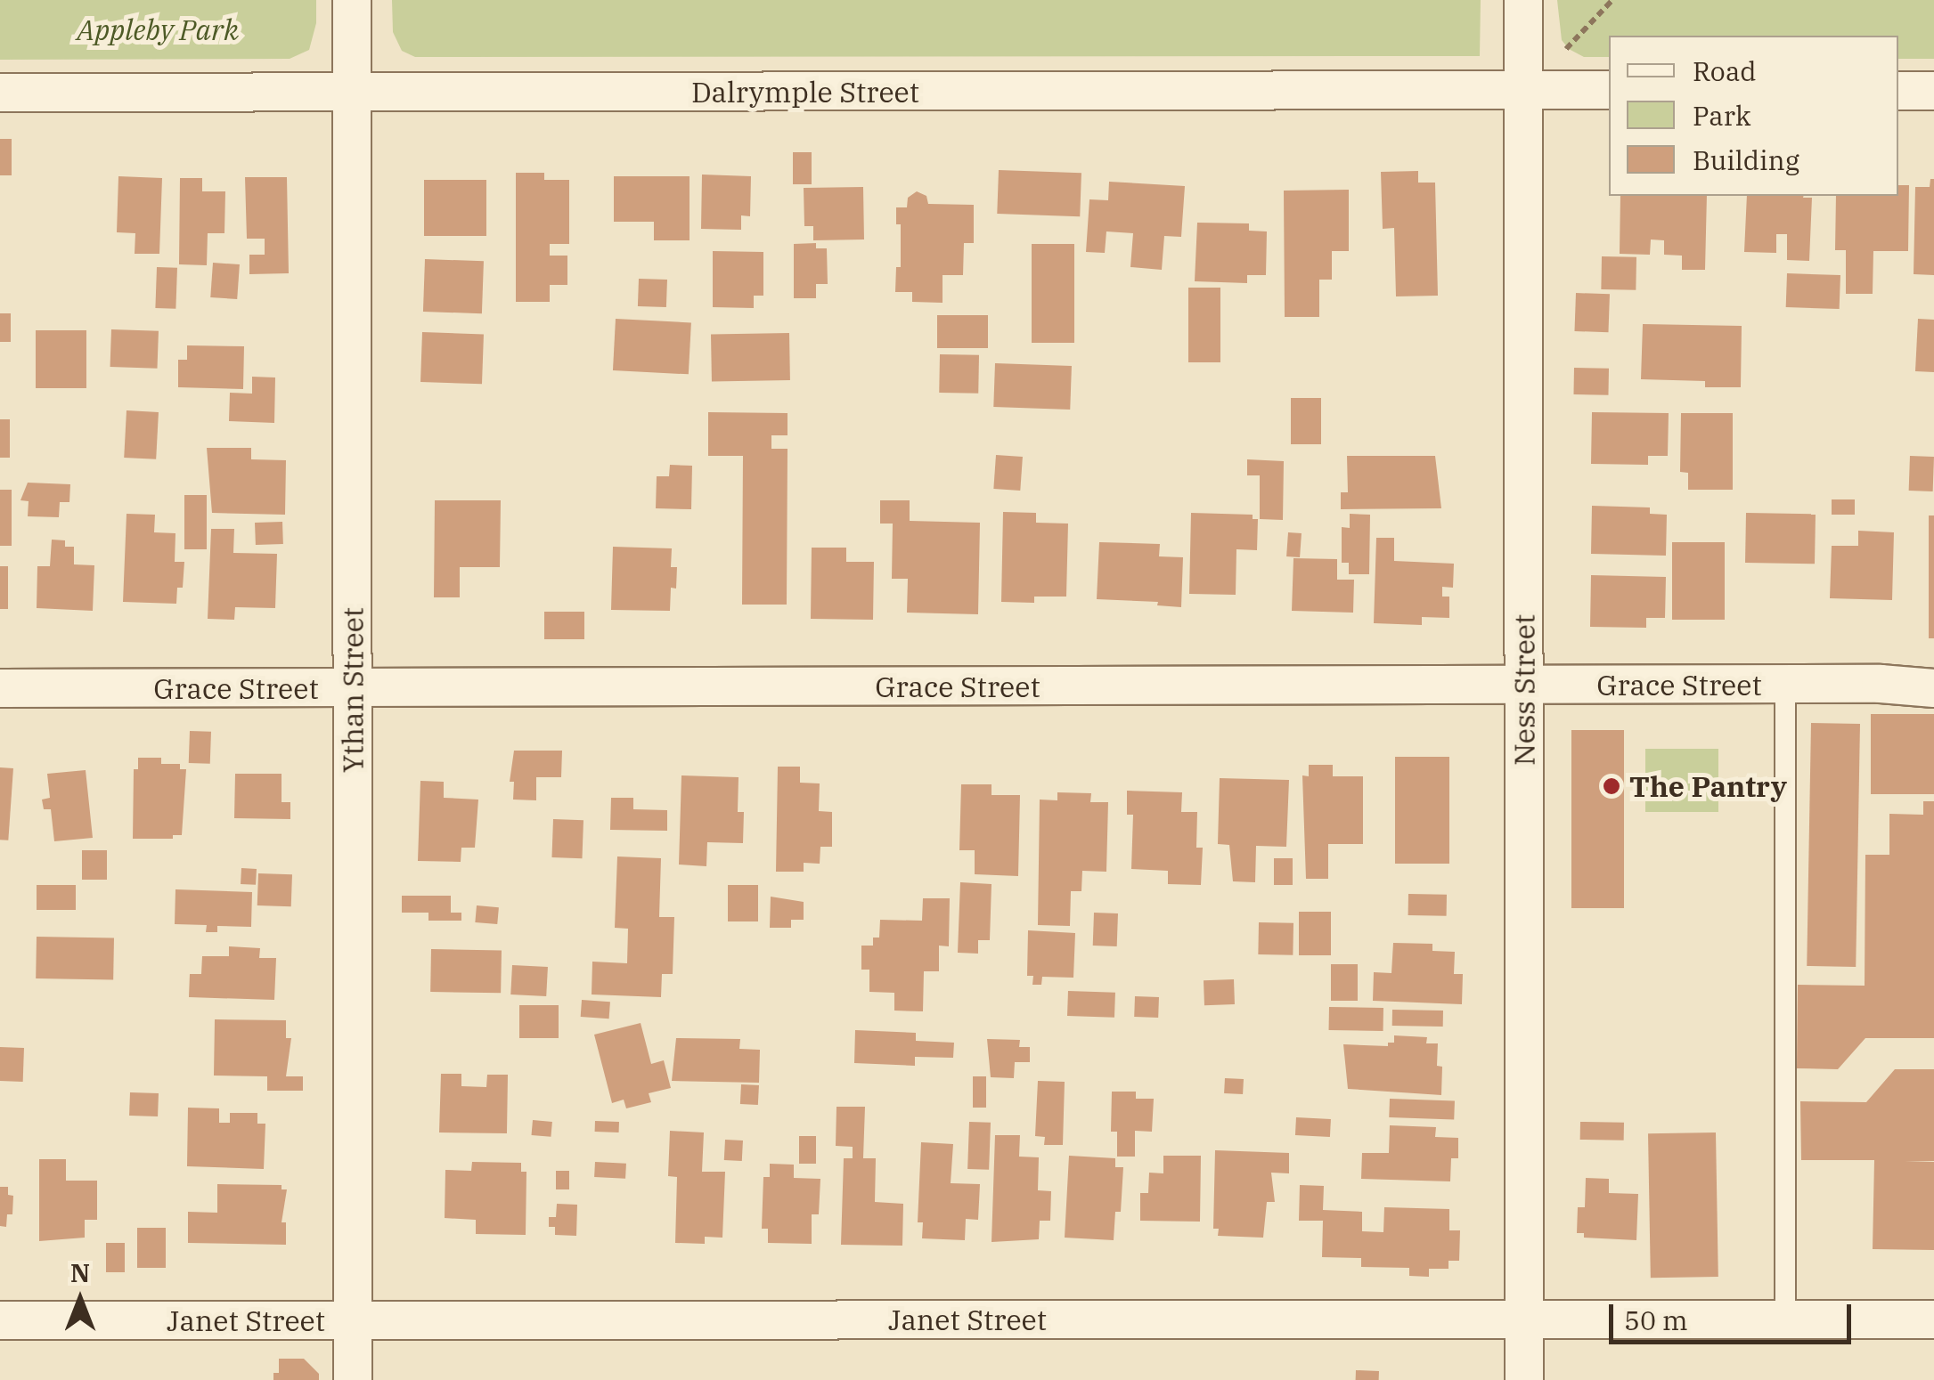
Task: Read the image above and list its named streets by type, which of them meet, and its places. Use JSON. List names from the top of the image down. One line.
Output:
{"streets":{"street":["Dalrymple Street","Grace Street","Ythan Street","Ness Street","Janet Street"]},"crossings":[["Dalrymple Street","Ythan Street"],["Dalrymple Street","Ness Street"],["Grace Street","Ythan Street"],["Grace Street","Ness Street"],["Ythan Street","Janet Street"],["Ness Street","Janet Street"]],"parks":["Appleby Park"],"places":["The Pantry"],"legend":["Road","Park","Building"],"scale_bar":"50 m","north":"top"}
